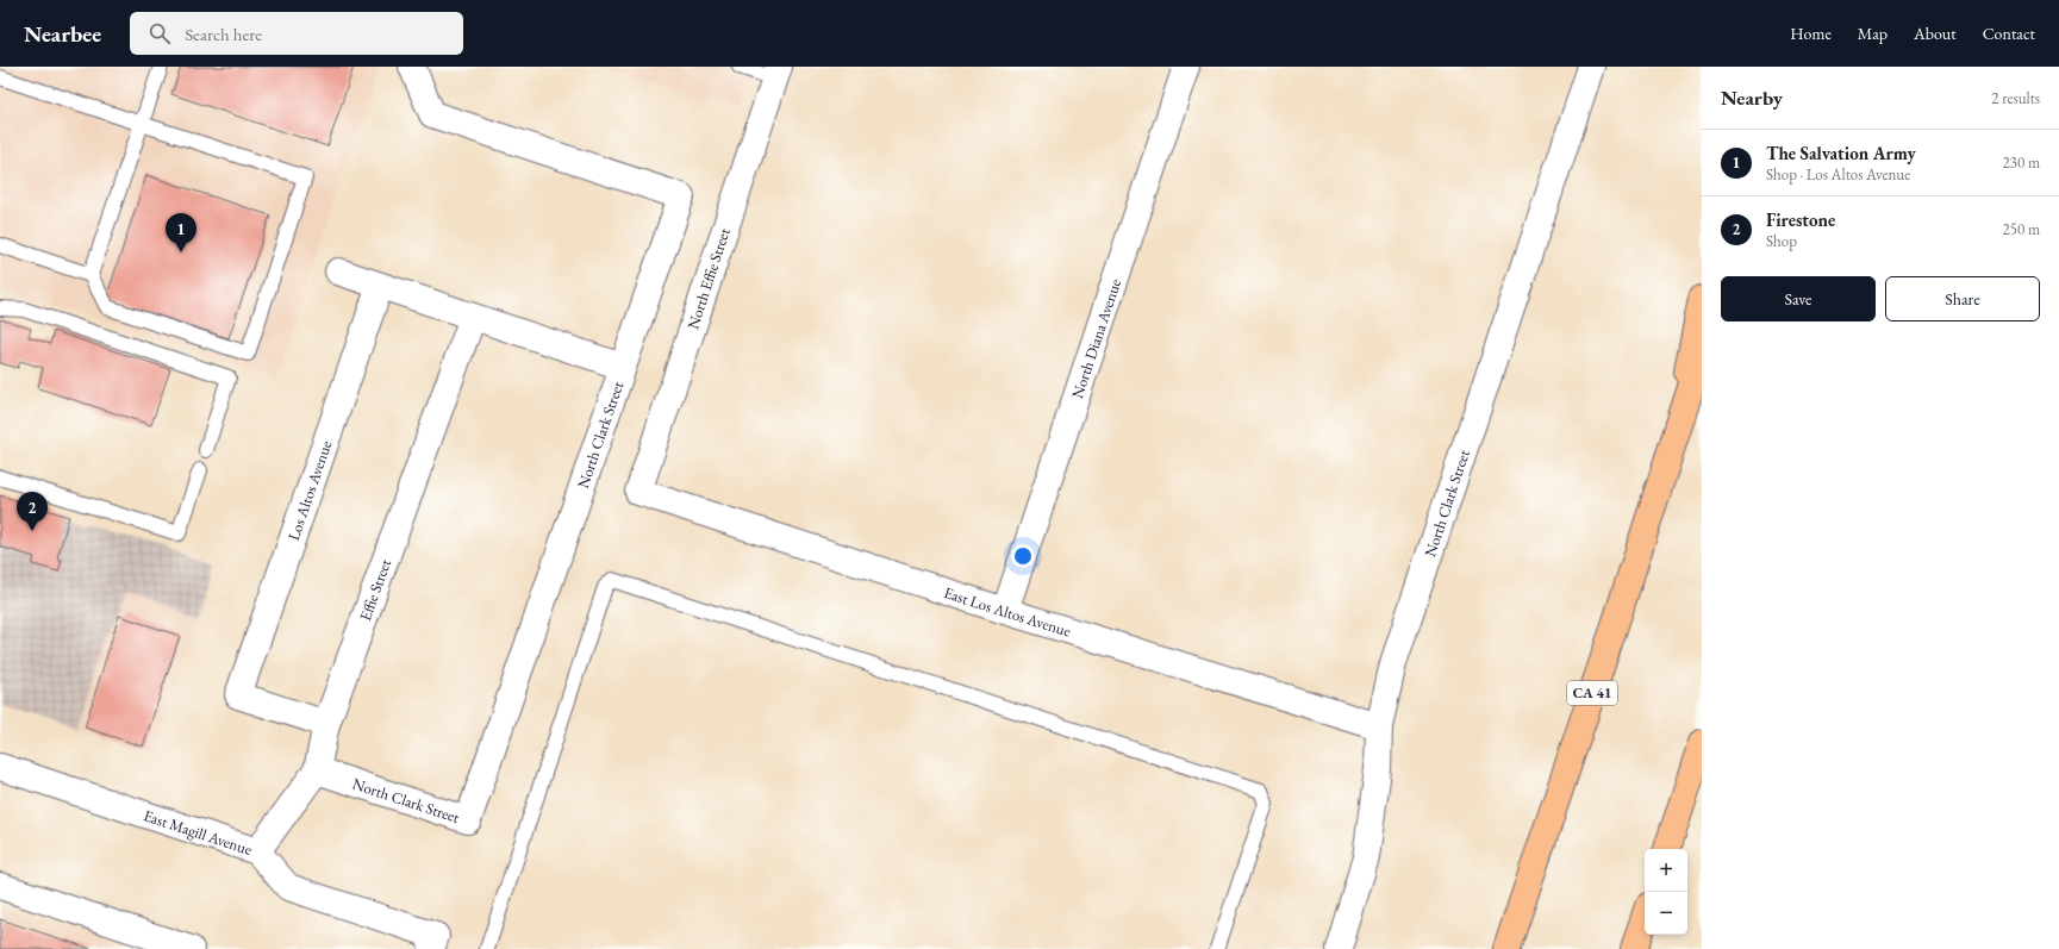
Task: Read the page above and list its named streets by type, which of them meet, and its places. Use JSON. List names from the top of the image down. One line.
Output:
{"streets":{"highway":["CA 41"],"street":["North Effie Street","North Diana Avenue","North Clark Street","Los Altos Avenue","Effie Street","East Los Altos Avenue","East Magill Avenue"]},"crossings":[["North Effie Street","East Los Altos Avenue"],["North Diana Avenue","East Los Altos Avenue"],["North Clark Street","Effie Street"],["North Clark Street","East Los Altos Avenue"],["Los Altos Avenue","Effie Street"],["Effie Street","East Magill Avenue"]],"page":{"header":"Nearbee","search":"Search here","nav":["Home","Map","About","Contact"],"heading":["Nearby","2 results"],"list":[{"mark":"1","name":"The Salvation Army","note":"Shop · Los Altos Avenue","value":"230 m"},{"mark":"2","name":"Firestone","note":"Shop","value":"250 m"}],"pins":["1","2"],"buttons":["Save","Share"],"map_buttons":["+","−"]}}
